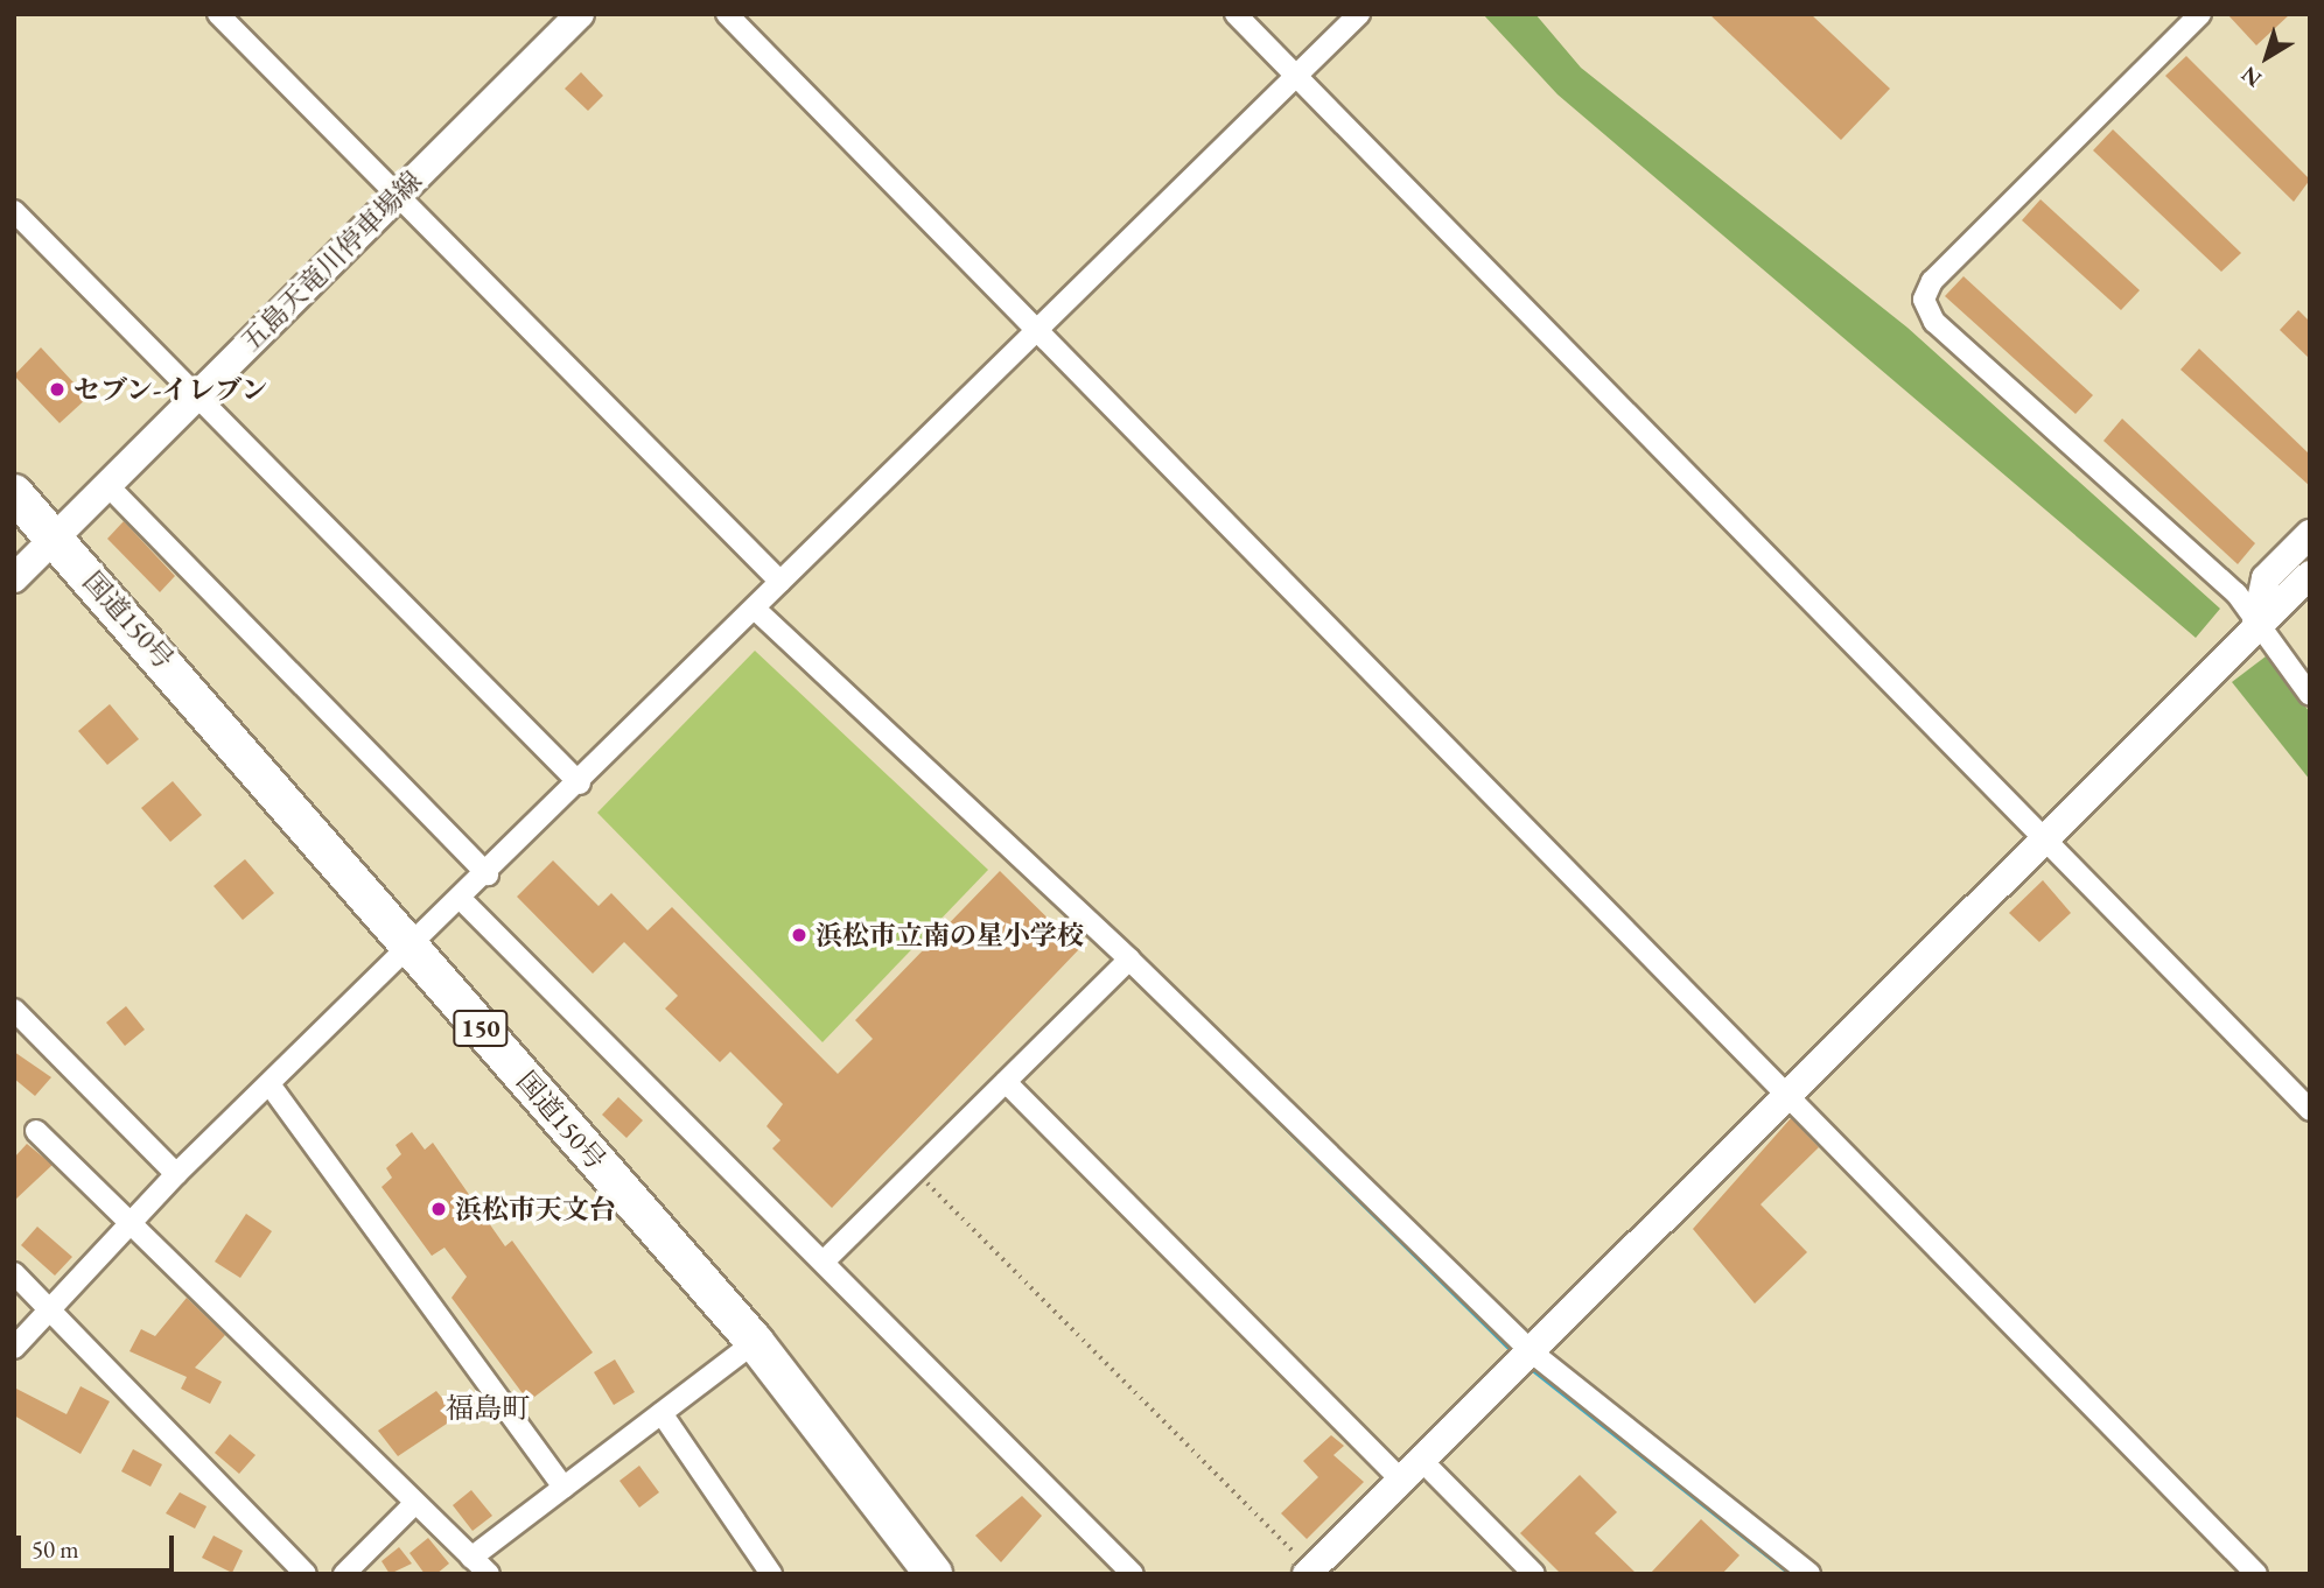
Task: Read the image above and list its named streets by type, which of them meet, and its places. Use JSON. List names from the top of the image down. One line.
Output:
{"streets":{"highway":["国道150号","150"],"street":["五島天竜川停車場線"]},"crossings":[["五島天竜川停車場線","国道150号"]],"districts":["福島町"],"places":["セブン-イレブン","浜松市立南の星小学校","浜松市天文台"],"scale_bar":"50 m","north":"bottom left"}
